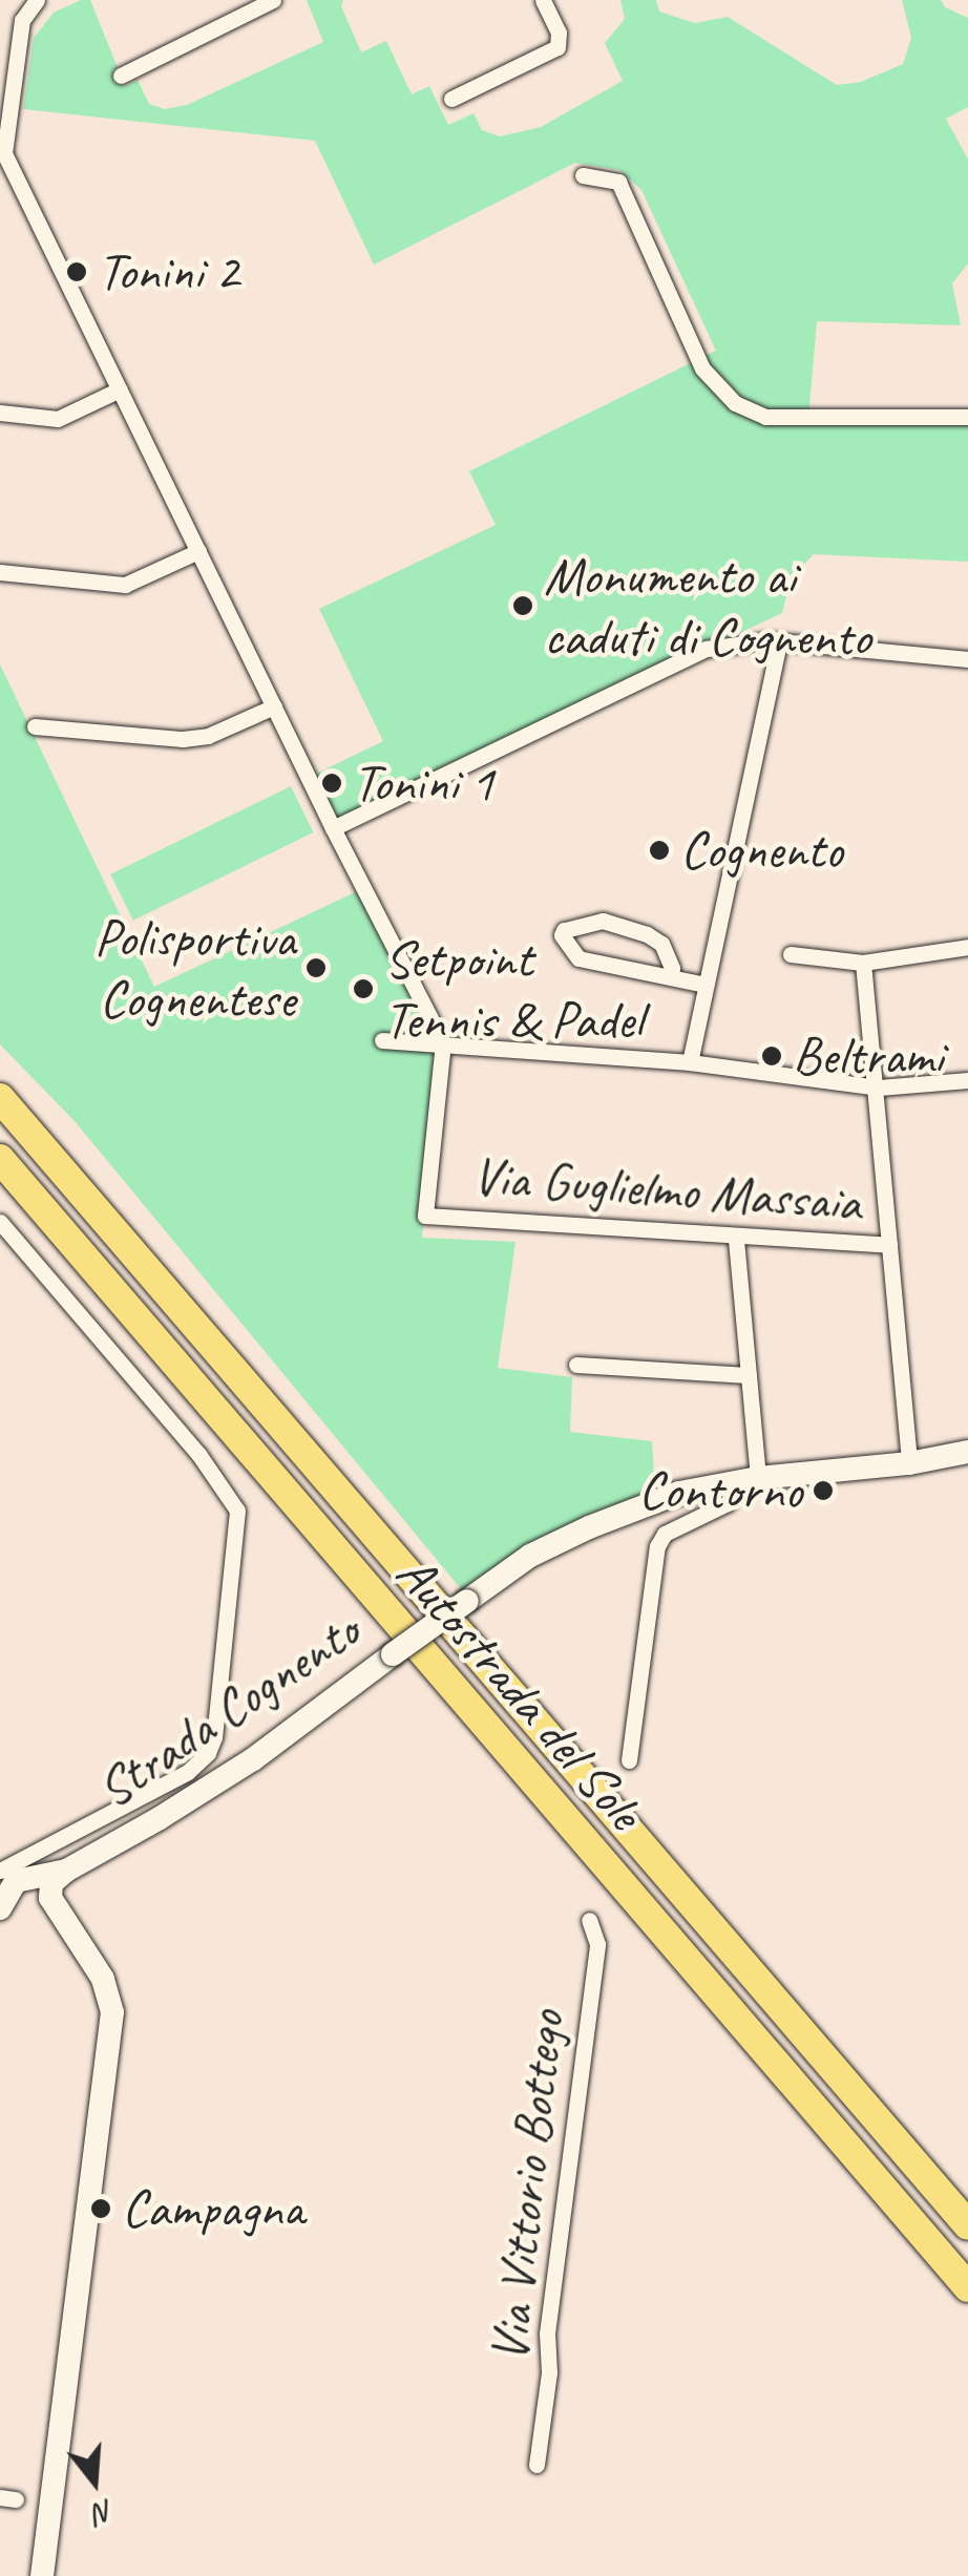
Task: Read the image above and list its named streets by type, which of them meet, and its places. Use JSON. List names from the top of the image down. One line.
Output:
{"streets":{"highway":["Autostrada del Sole"],"street":["Via Guglielmo Massaia","Strada Cognento","Via Vittorio Bottego"]},"places":["Tonini 2","Monumento ai caduti di Cognento","Tonini 1","Cognento","Polisportiva Cognentese","Setpoint Tennis & Padel","Beltrami","Contorno","Campagna"],"north":"bottom"}
